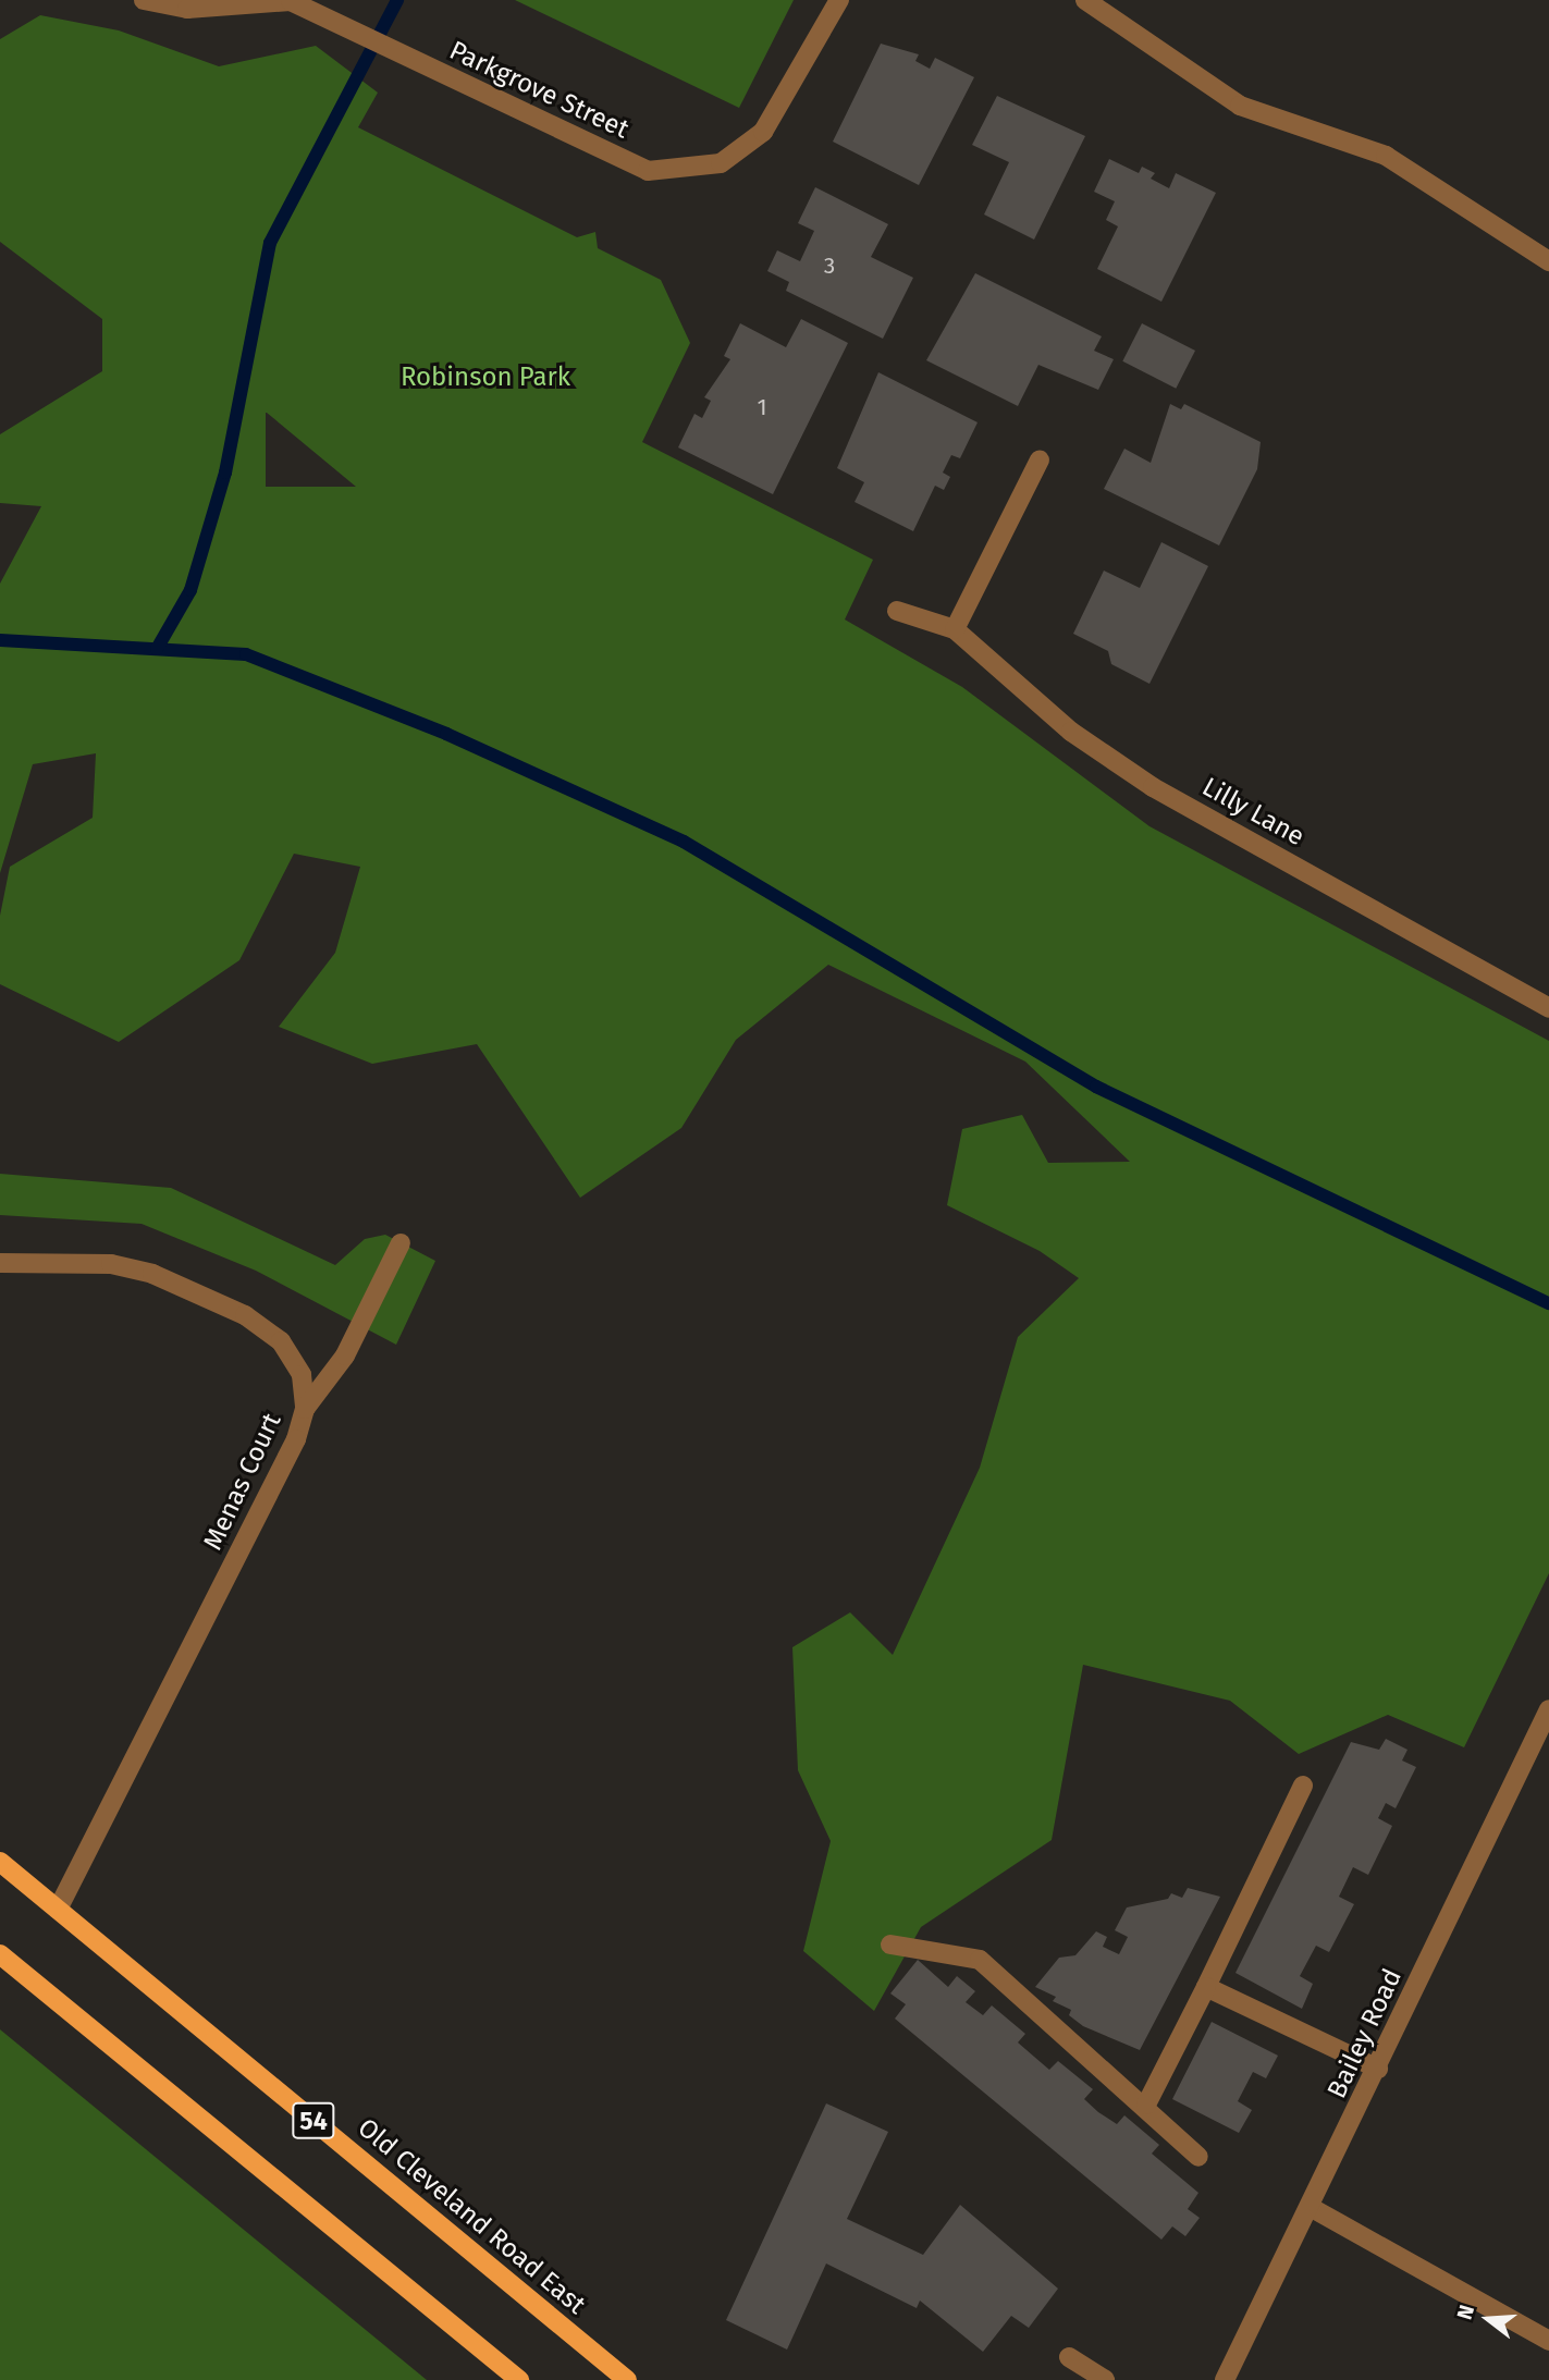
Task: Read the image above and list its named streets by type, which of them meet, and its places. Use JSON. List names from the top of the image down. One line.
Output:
{"streets":{"main road":["54","Old Cleveland Road East"],"street":["Parkgrove Street","Lilly Lane","Menas Court","Bailey Road"]},"crossings":[["Menas Court","Old Cleveland Road East"]],"parks":["Robinson Park"],"house_numbers":["3","1"],"north":"left"}
